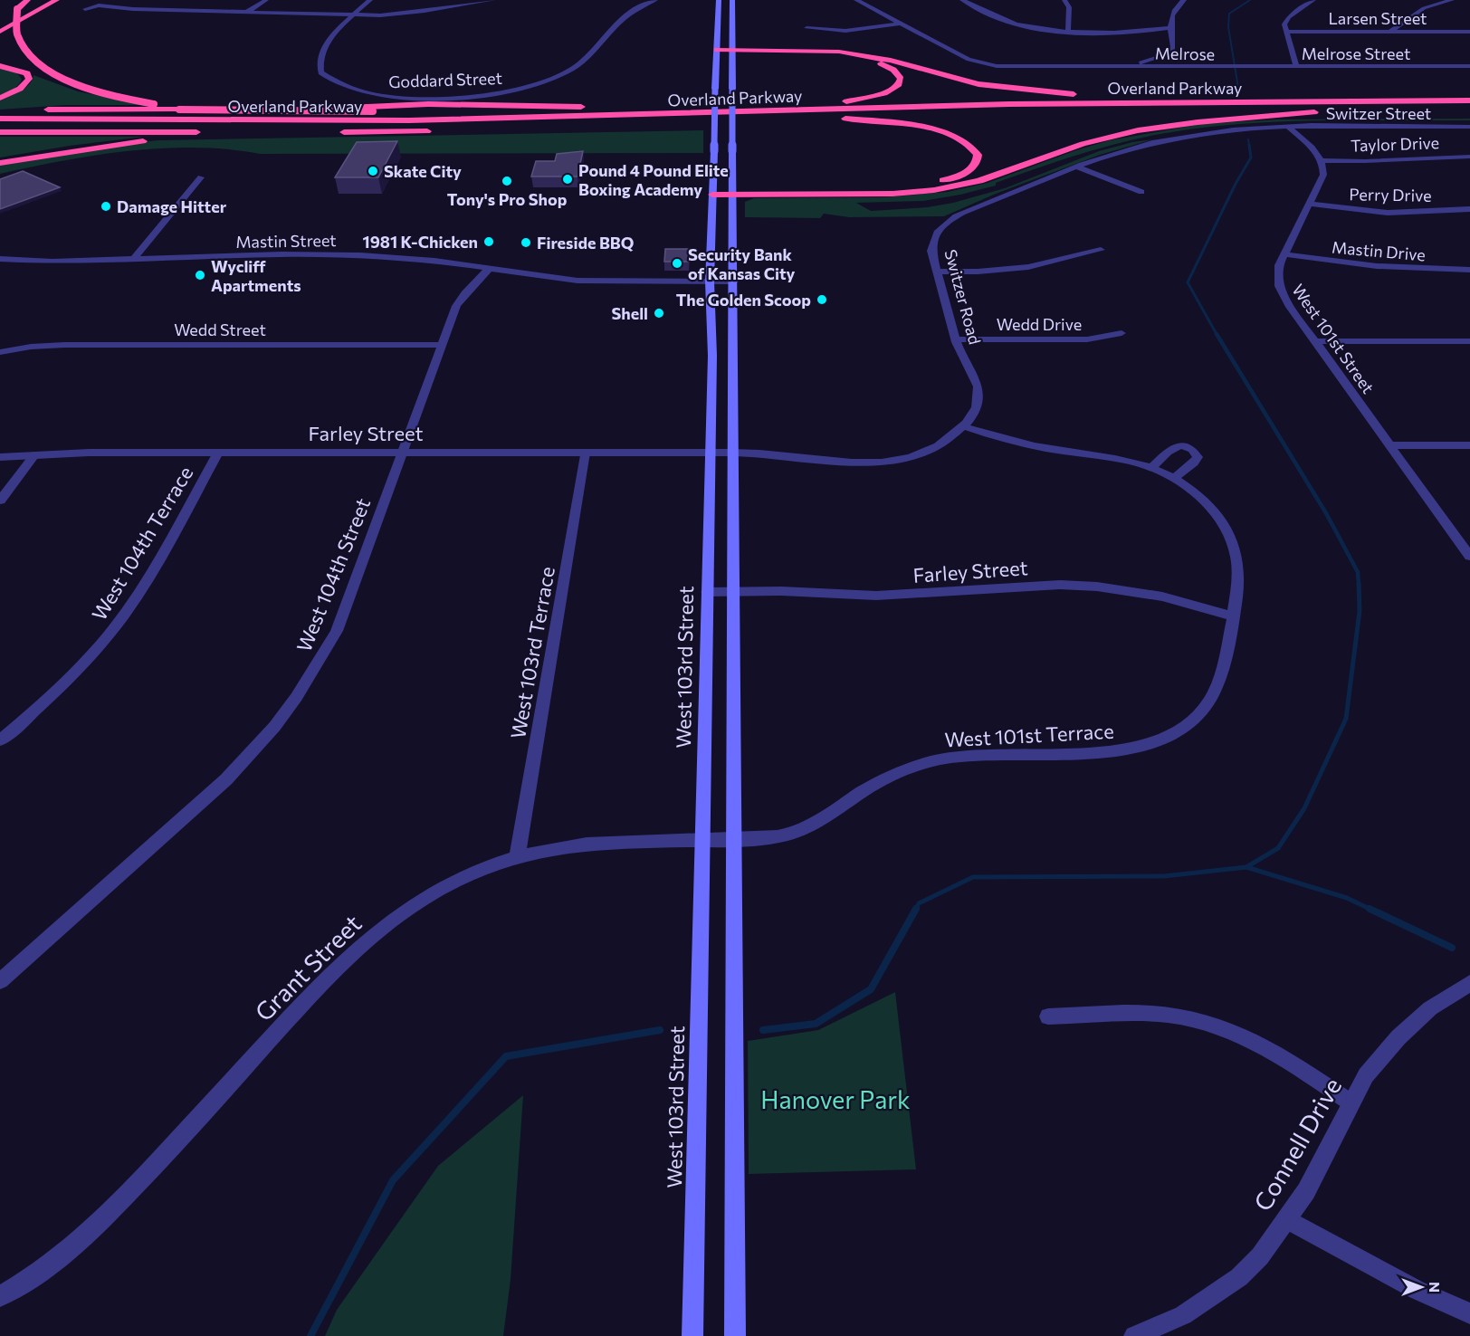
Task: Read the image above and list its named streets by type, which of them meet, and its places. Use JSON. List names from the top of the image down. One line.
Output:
{"streets":{"highway":["Overland Parkway"],"main road":["West 103rd Street"],"street":["Larsen Street","Melrose","Melrose Street","Goddard Street","Switzer Street","Taylor Drive","Perry Drive","Mastin Street","Mastin Drive","Switzer Road","Wedd Drive","Wedd Street","West 101st Street","Farley Street","West 104th Terrace","West 104th Street","West 103rd Terrace","West 101st Terrace","Grant Street","Connell Drive"]},"crossings":[["Melrose","Melrose Street"],["Switzer Street","Switzer Road"],["Taylor Drive","West 101st Street"],["Perry Drive","West 101st Street"],["Mastin Street","West 104th Street"],["Mastin Street","West 103rd Street"],["Mastin Drive","West 101st Street"],["Switzer Road","Wedd Drive"],["Switzer Road","Farley Street"],["Switzer Road","West 101st Terrace"],["Wedd Street","West 104th Street"],["Farley Street","West 104th Terrace"],["Farley Street","West 104th Street"],["Farley Street","West 103rd Terrace"],["Farley Street","West 103rd Street"],["Farley Street","West 101st Terrace"],["West 103rd Terrace","Grant Street"],["West 103rd Street","Grant Street"],["West 101st Terrace","Grant Street"]],"parks":["Hanover Park"],"places":["Skate City","Pound 4 Pound Elite Boxing Academy","Tony's Pro Shop","Damage Hitter","1981 K-Chicken","Fireside BBQ","Security Bank of Kansas City","Wycliff Apartments","The Golden Scoop","Shell"],"north":"right"}
